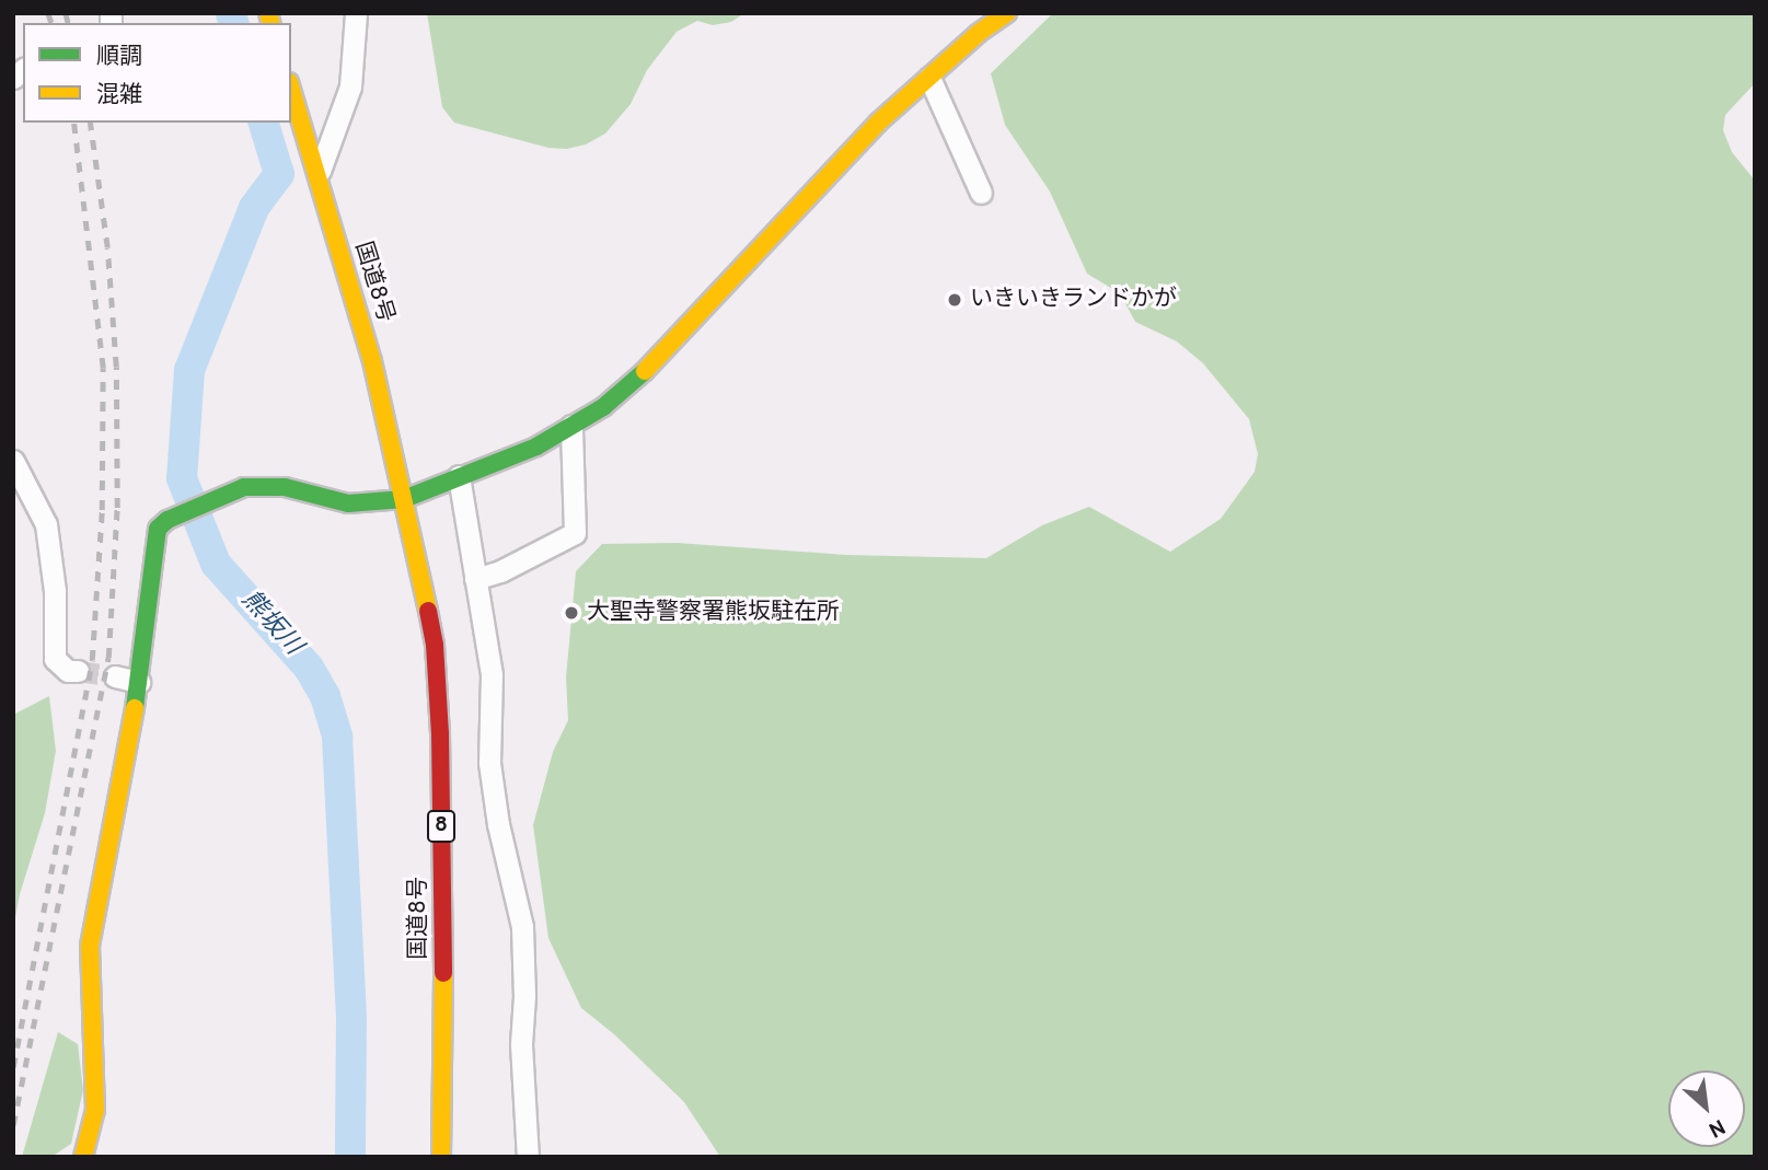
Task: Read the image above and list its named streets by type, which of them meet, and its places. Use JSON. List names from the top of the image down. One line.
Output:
{"streets":{"main road":["国道8号","8"]},"water":["熊坂川"],"places":["いきいきランドかが","大聖寺警察署熊坂駐在所"],"legend":["順調","混雑"],"north":"bottom right"}
